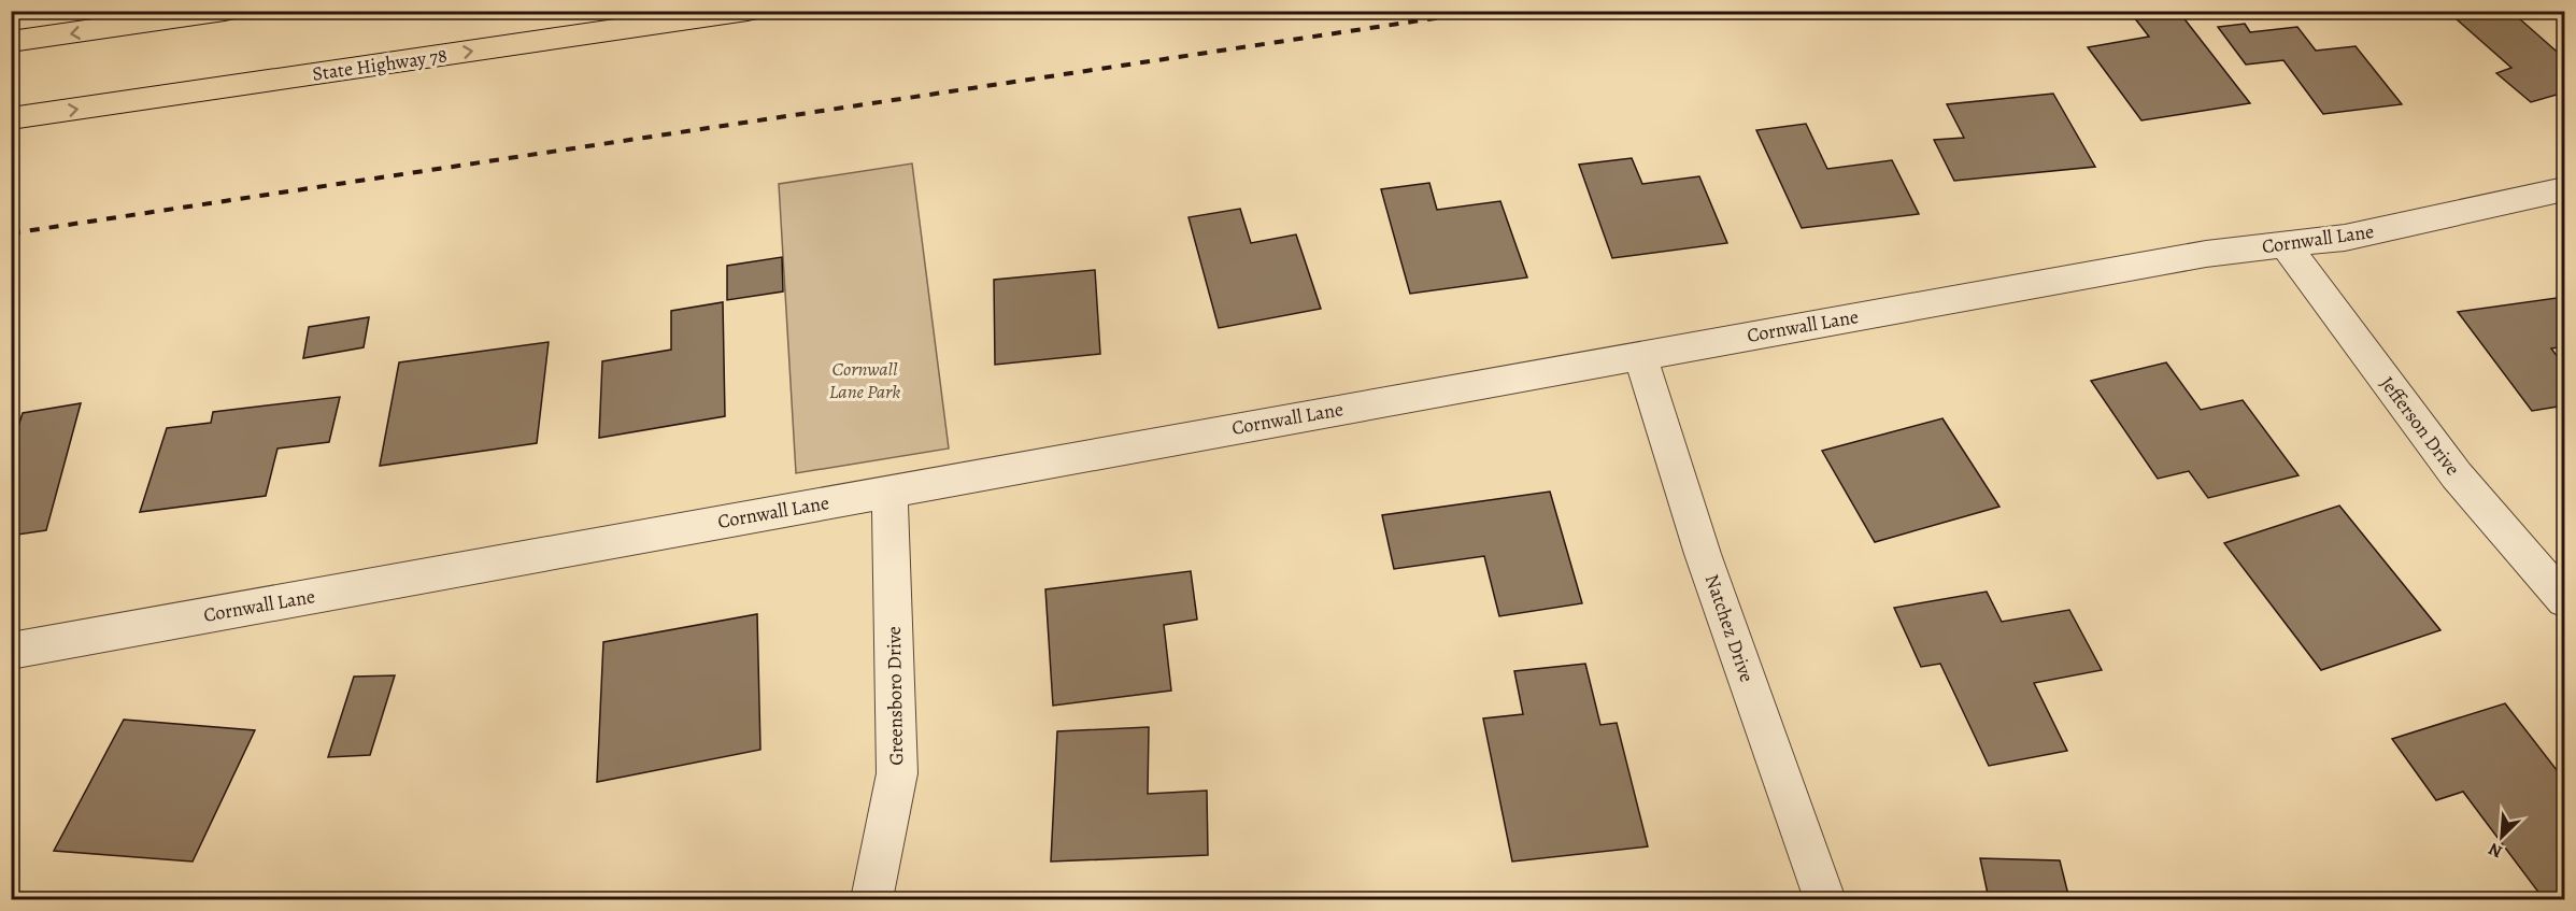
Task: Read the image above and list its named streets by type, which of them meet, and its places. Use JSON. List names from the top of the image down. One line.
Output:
{"streets":{"main road":["State Highway 78"],"street":["Cornwall Lane","Jefferson Drive","Natchez Drive","Greensboro Drive"]},"crossings":[["Cornwall Lane","Jefferson Drive"],["Cornwall Lane","Natchez Drive"],["Cornwall Lane","Greensboro Drive"]],"one_way":["State Highway 78"],"parks":["Cornwall Lane Park"],"north":"bottom left"}
